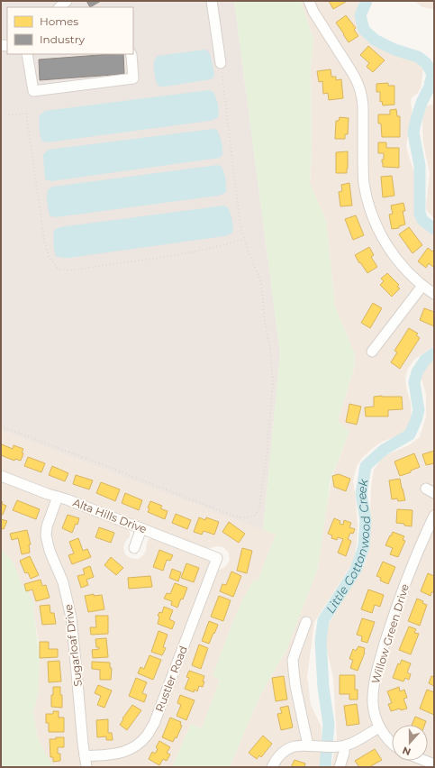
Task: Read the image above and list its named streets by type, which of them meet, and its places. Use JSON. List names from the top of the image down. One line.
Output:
{"streets":{"street":["Alta Hills Drive","Willow Green Drive","Sugarloaf Drive","Rustler Road"]},"crossings":[["Alta Hills Drive","Sugarloaf Drive"],["Alta Hills Drive","Rustler Road"],["Sugarloaf Drive","Rustler Road"]],"water":["Little Cottonwood Creek"],"legend":["Homes","Industry"],"north":"bottom"}
